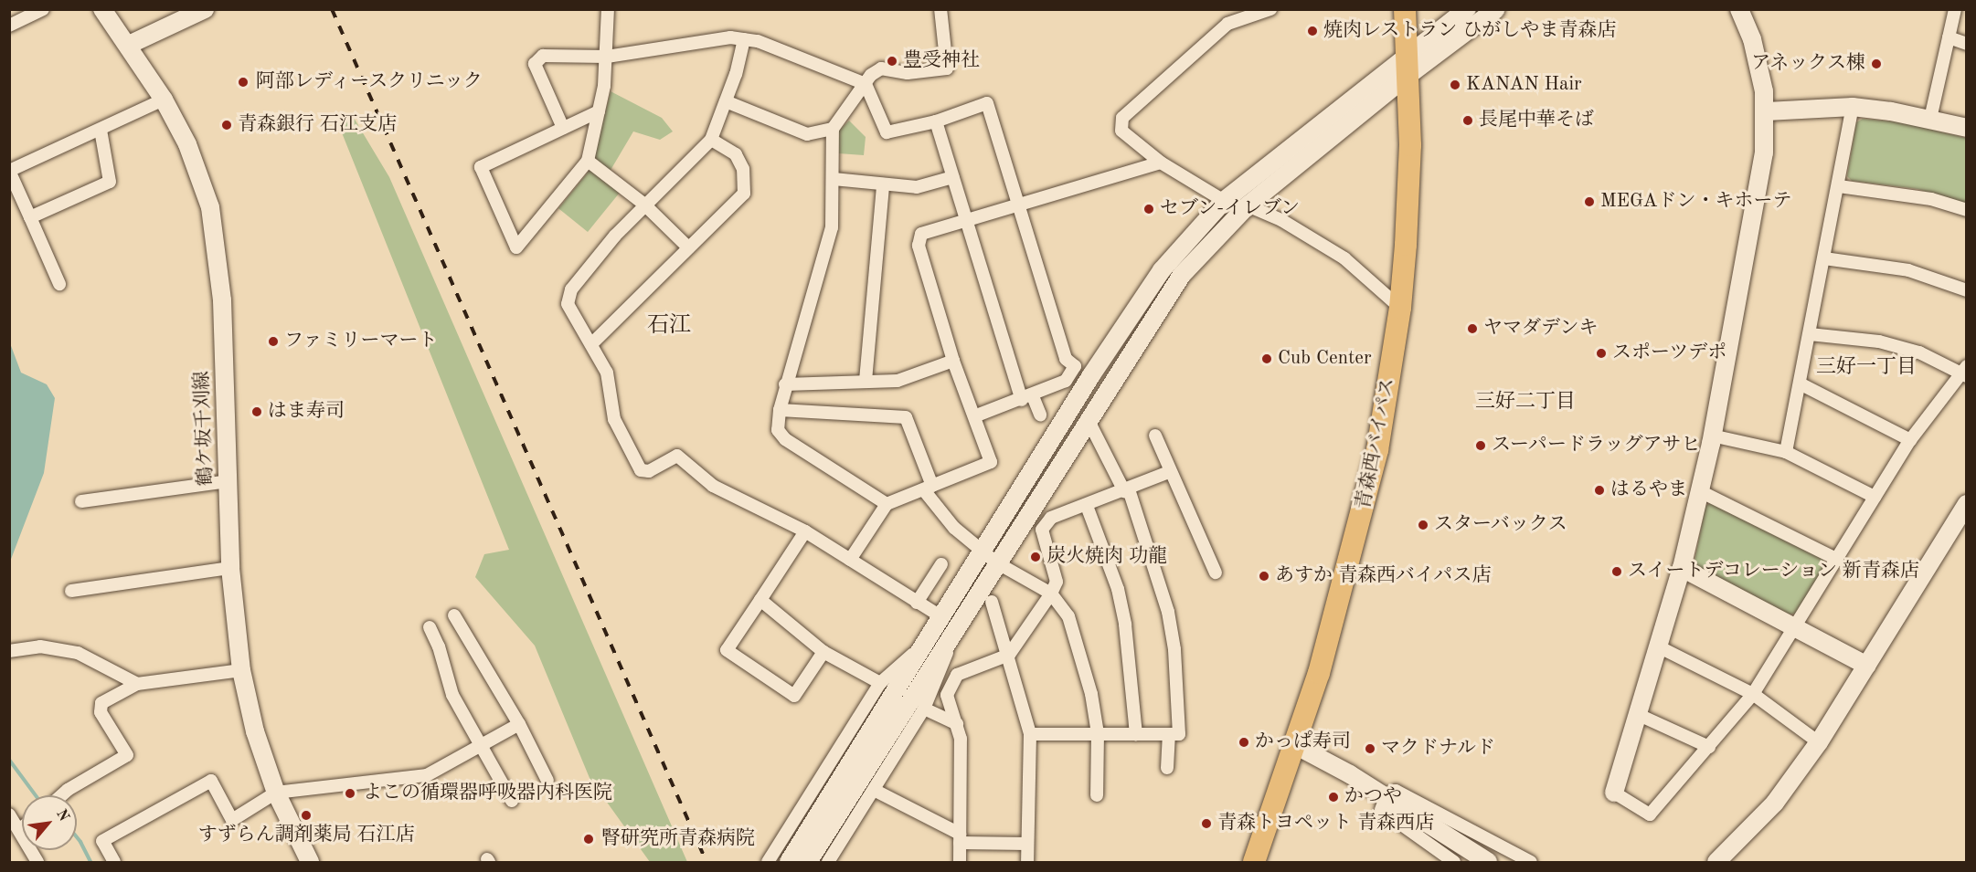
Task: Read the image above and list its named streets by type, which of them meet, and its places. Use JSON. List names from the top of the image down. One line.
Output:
{"streets":{"highway":["青森西バイパス"],"street":["鶴ケ坂千刈線"]},"districts":["石江","三好一丁目","三好二丁目"],"places":["焼肉レストラン ひがしやま青森店","豊受神社","アネックス棟","阿部レディースクリニック","KANAN Hair","長尾中華そば","青森銀行 石江支店","MEGAドン・キホーテ","セブン-イレブン","ヤマダデンキ","ファミリーマート","スポーツデポ","Cub Center","はま寿司","スーパードラッグアサヒ","はるやま","スターバックス","炭火焼肉 功龍","スイートデコレーション 新青森店","あすか 青森西バイパス店","かっぱ寿司","マクドナルド","よこの循環器呼吸器内科医院","かつや","すずらん調剤薬局 石江店","青森トヨペット 青森西店","腎研究所青森病院"],"north":"top right"}
